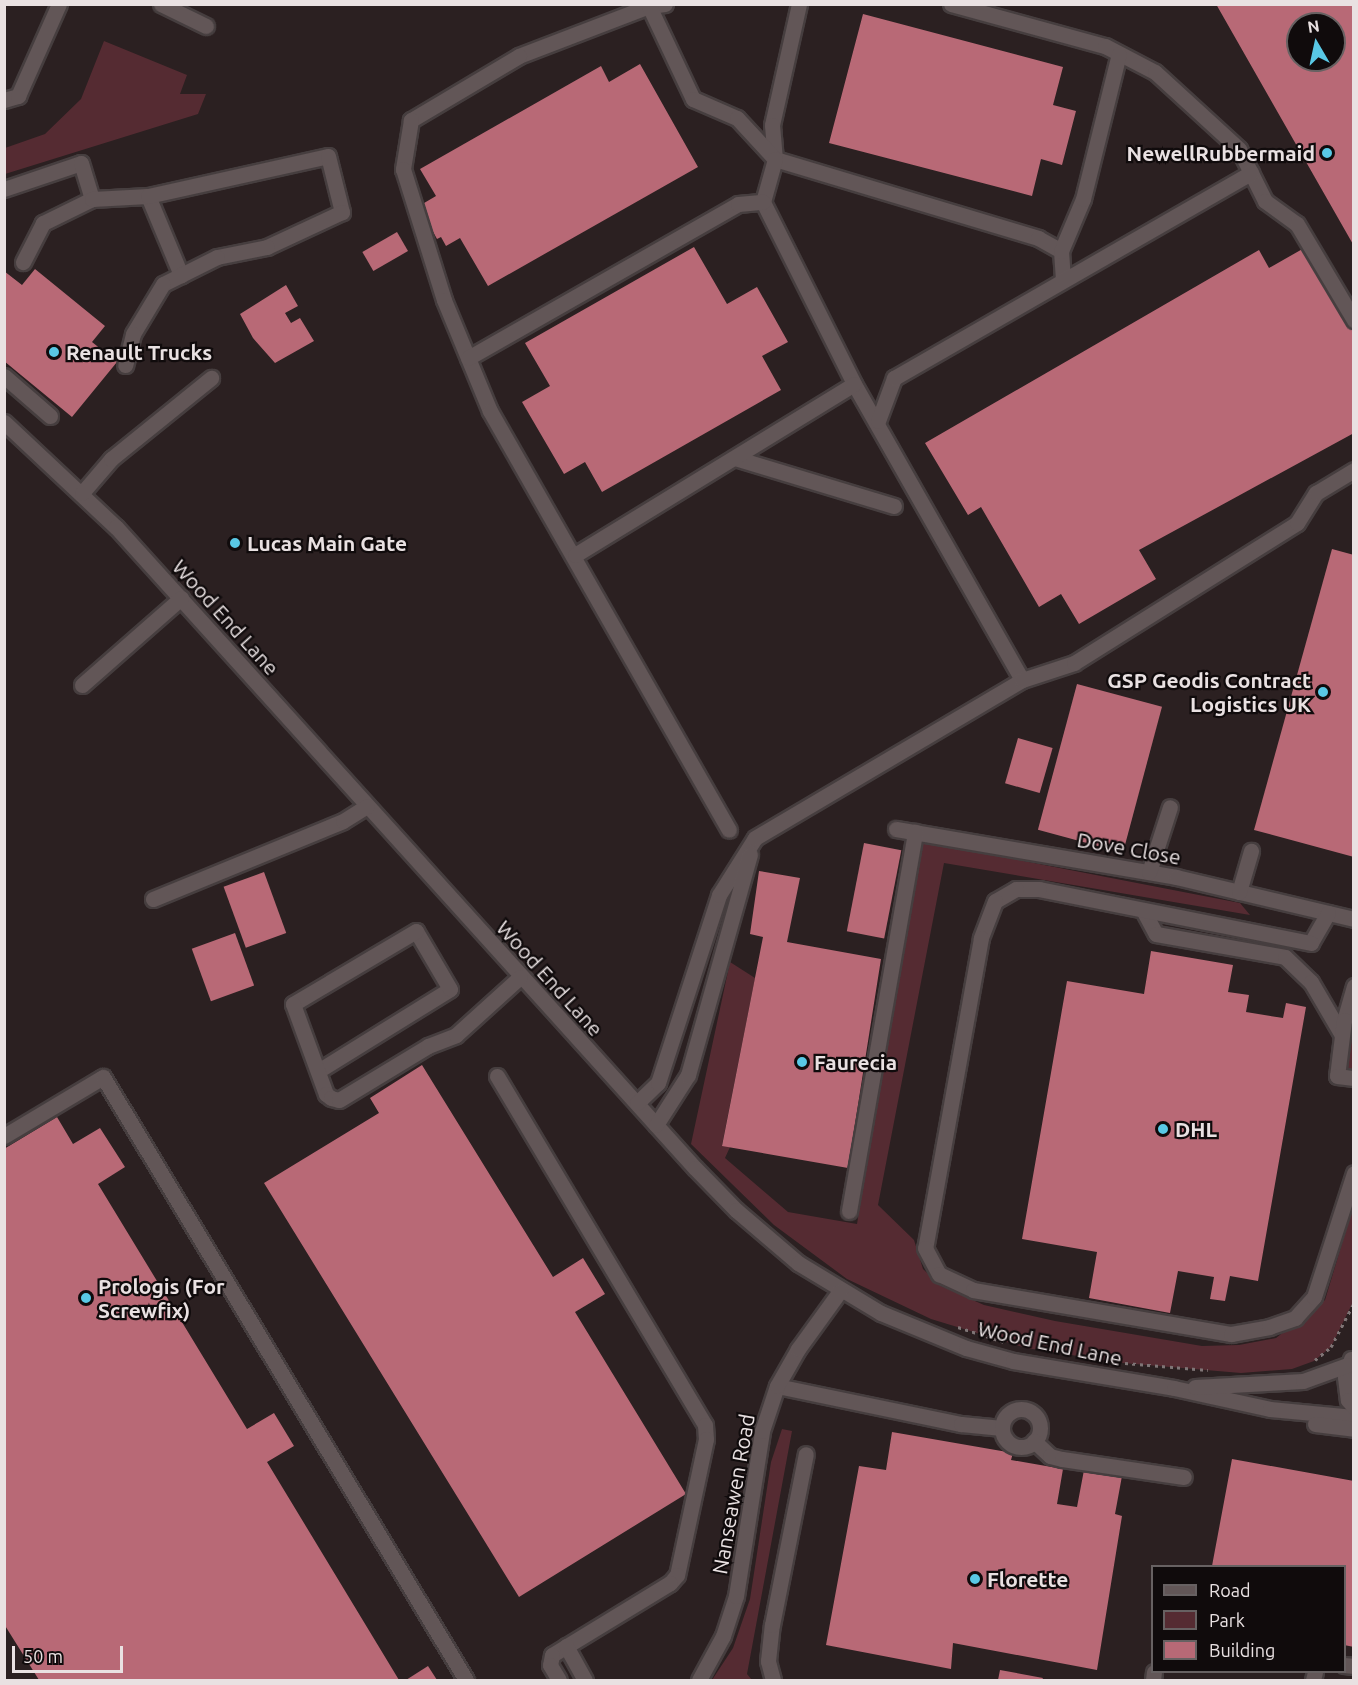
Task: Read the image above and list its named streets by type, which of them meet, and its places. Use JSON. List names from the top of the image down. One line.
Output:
{"streets":{"street":["Wood End Lane","Dove Close","Nanseawen Road"]},"crossings":[["Wood End Lane","Nanseawen Road"]],"places":["NewellRubbermaid","Renault Trucks","Lucas Main Gate","GSP Geodis Contract Logistics UK","Faurecia","DHL","Prologis (For Screwfix)","Florette"],"legend":["Road","Park","Building"],"scale_bar":"50 m","north":"top"}
